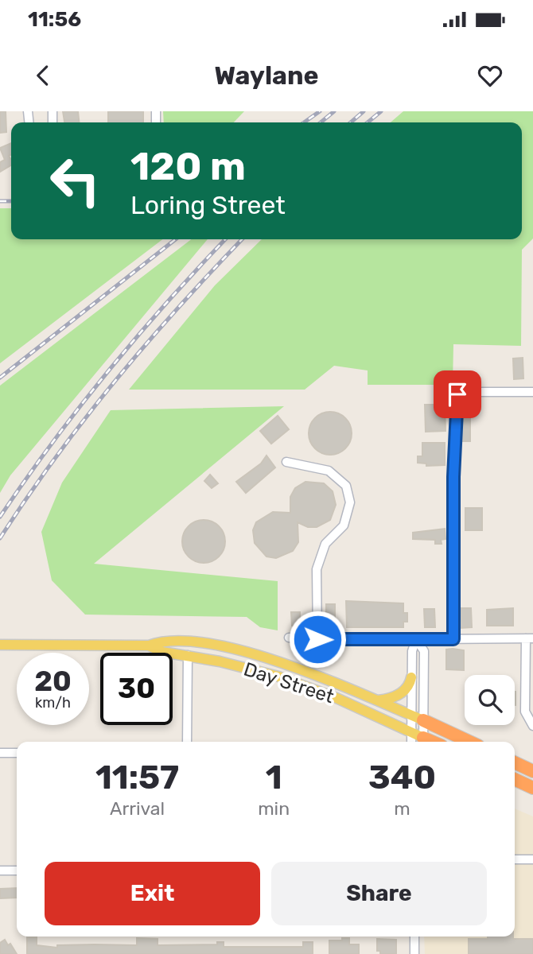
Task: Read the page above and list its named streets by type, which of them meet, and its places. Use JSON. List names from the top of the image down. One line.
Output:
{"streets":{"main road":["Day Street"]},"page":{"status":"11:56","header":"Waylane","turn":["120 m","Loring Street"],"speed":"20 km/h","limit":"30","eta":["11:57","Arrival","1","min","340","m"],"buttons":["Exit","Share"]}}
